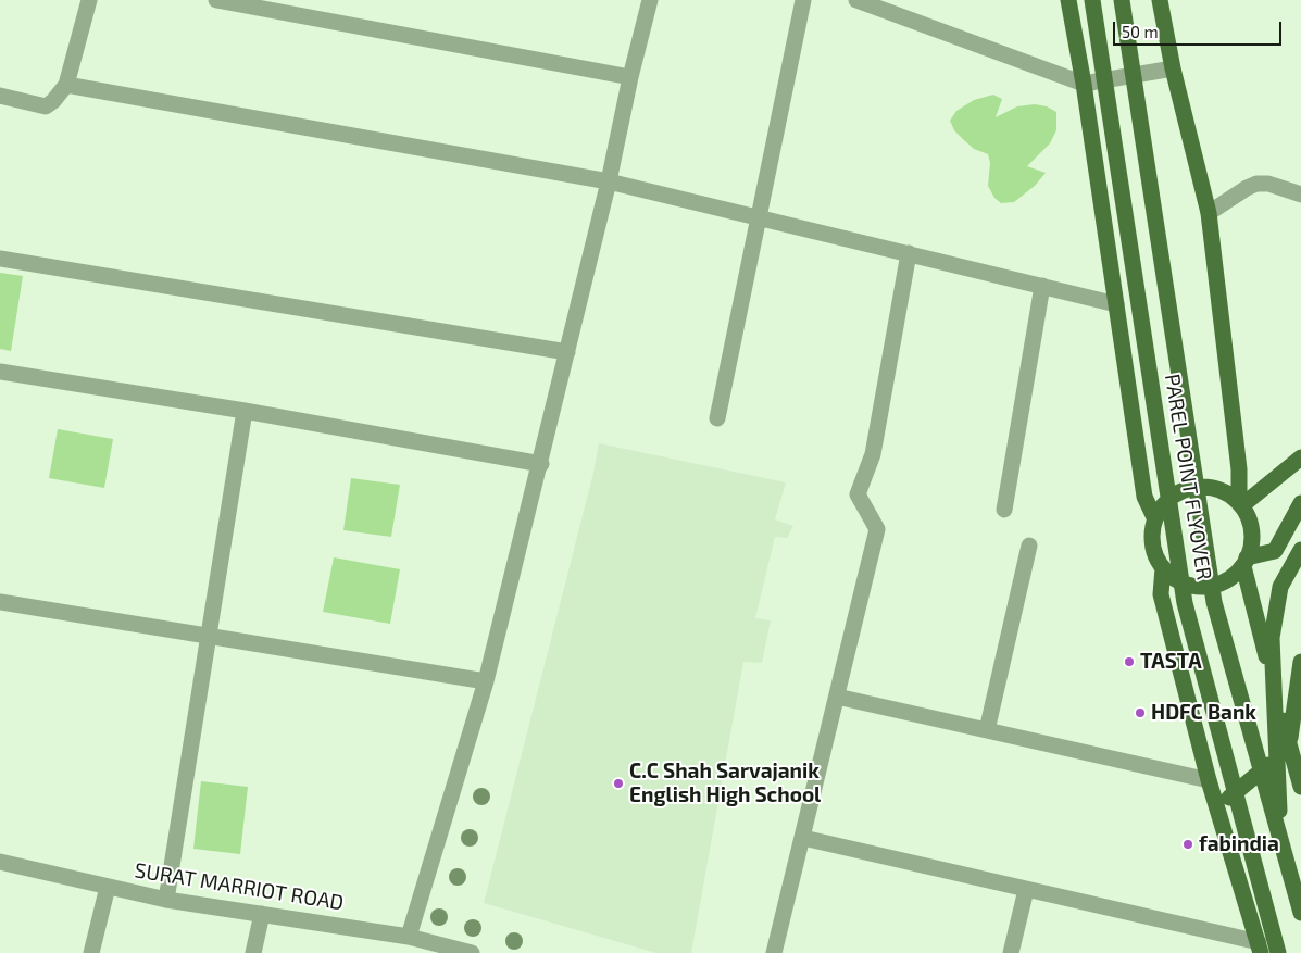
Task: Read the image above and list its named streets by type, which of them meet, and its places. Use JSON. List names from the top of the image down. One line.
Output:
{"streets":{"main road":["PAREL POINT FLYOVER"],"street":["SURAT MARRIOT ROAD"]},"places":["TASTA","HDFC Bank","C.C Shah Sarvajanik English High School","fabindia"],"scale_bar":"50 m"}
